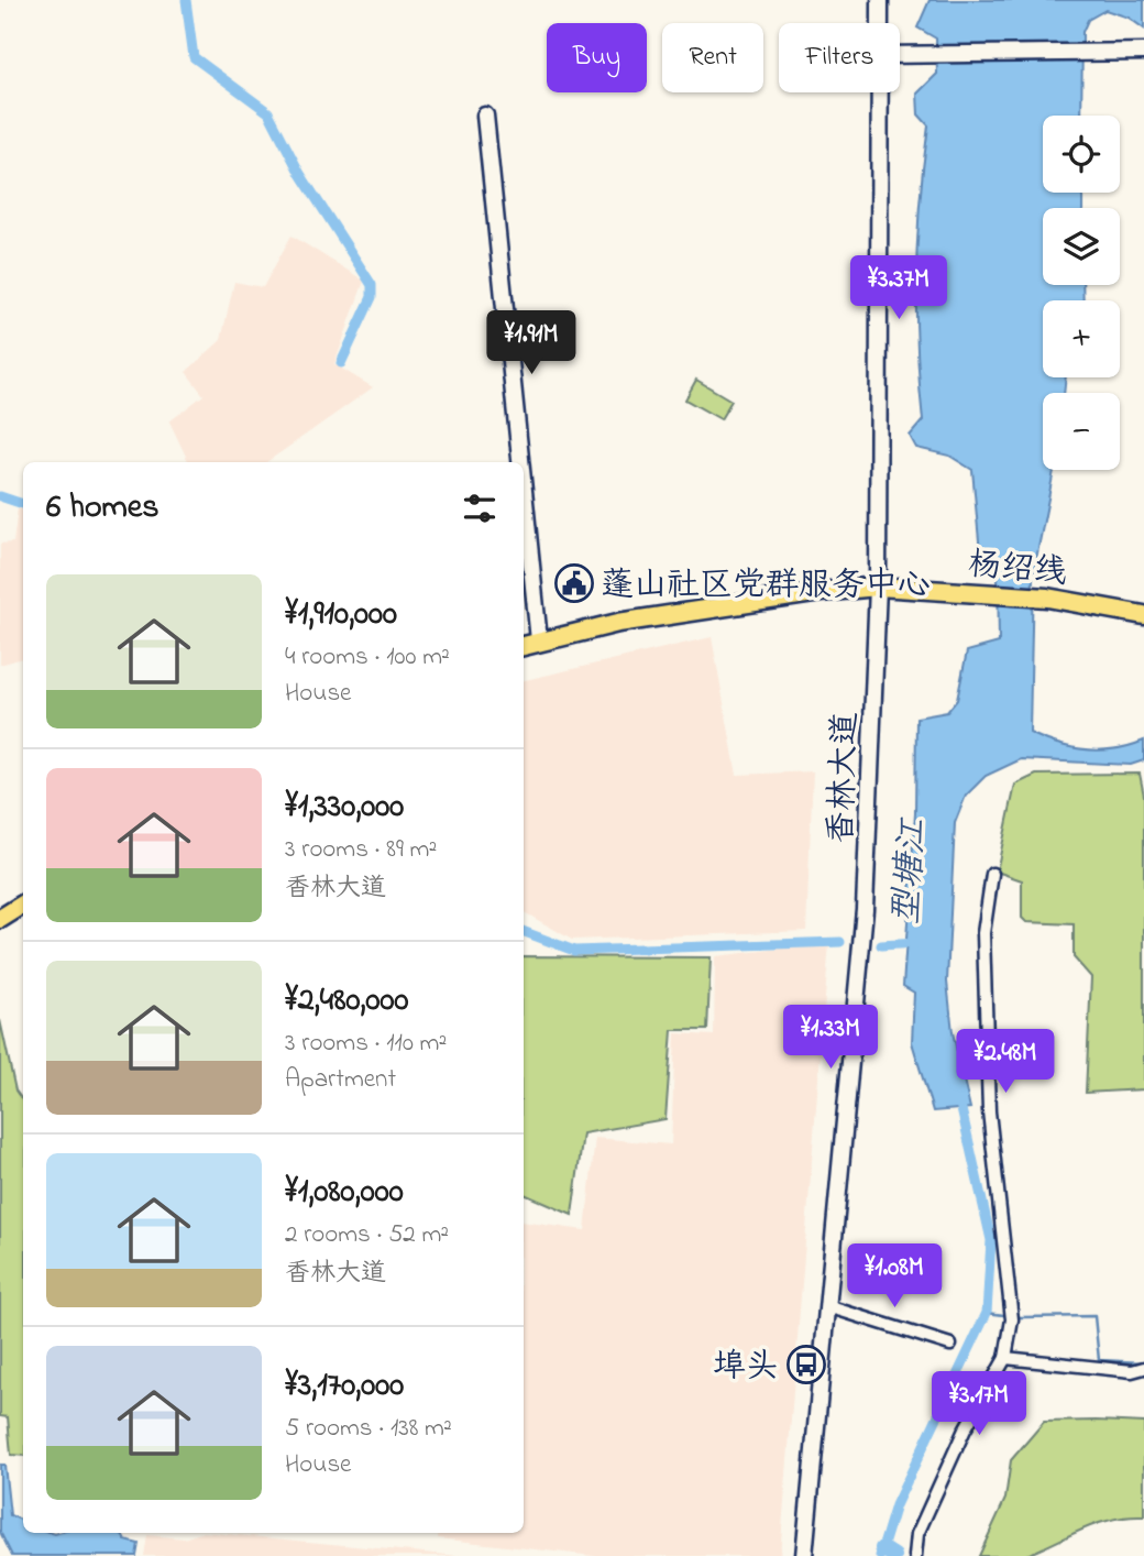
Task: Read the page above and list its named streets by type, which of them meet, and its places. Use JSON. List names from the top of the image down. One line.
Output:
{"streets":{"main road":["杨绍线"],"street":["香林大道"]},"crossings":[["杨绍线","香林大道"]],"water":["型塘江"],"places":{"public building":["蓬山社区党群服务中心"],"bus stop":["埠头"]},"page":{"chip":["Buy","Rent","Filters"],"map_buttons":["+","−"],"price":["¥3.37M","¥1.91M","¥1.33M","¥2.48M","¥1.08M","¥3.17M"],"heading":"6 homes","list":[{"name":"¥1,910,000","note":"4 rooms · 100 m² · House"},{"name":"¥1,330,000","note":"3 rooms · 89 m² · 香林大道"},{"name":"¥2,480,000","note":"3 rooms · 110 m² · Apartment"},{"name":"¥1,080,000","note":"2 rooms · 52 m² · 香林大道"},{"name":"¥3,170,000","note":"5 rooms · 138 m² · House"}]}}
